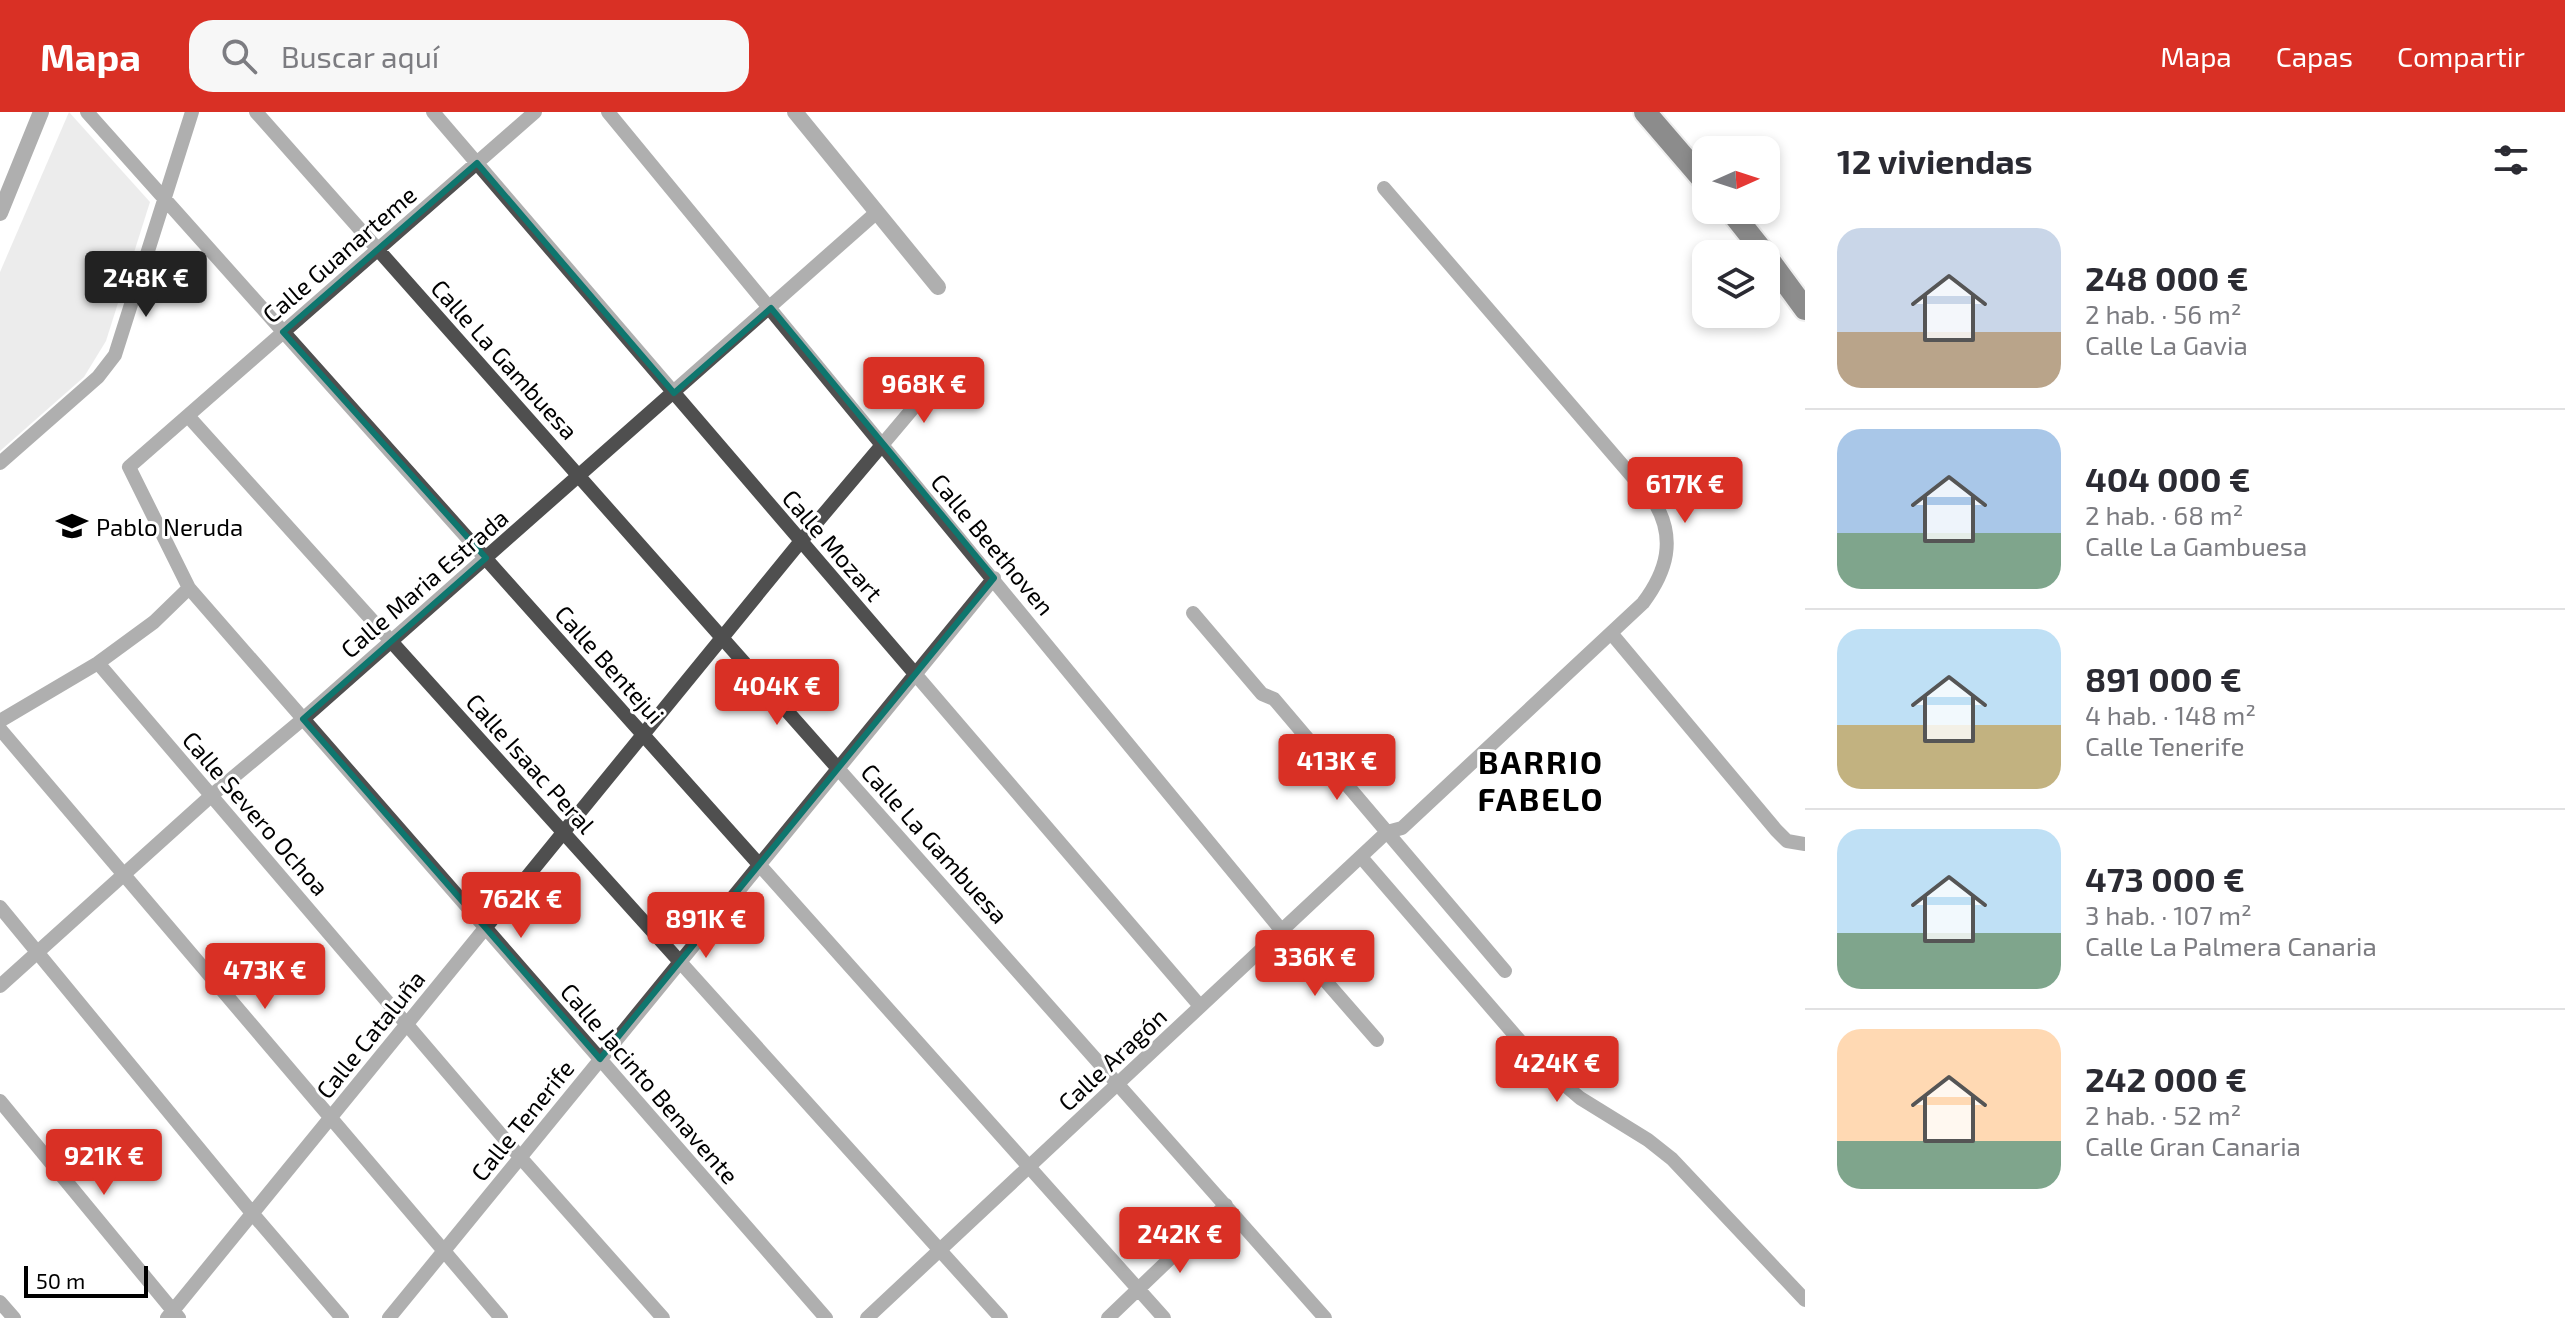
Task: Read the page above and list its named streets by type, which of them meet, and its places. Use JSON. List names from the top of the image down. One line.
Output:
{"streets":{"street":["Calle Guanarteme","Calle La Gambuesa","Calle Beethoven","Calle Mozart","Calle Maria Estrada","Calle Bentejui","Calle Isaac Peral","Calle Severo Ochoa","Calle Cataluña","Calle Aragón","Calle Jacinto Benavente","Calle Tenerife"]},"crossings":[["Calle Guanarteme","Calle La Gambuesa"],["Calle Guanarteme","Calle Mozart"],["Calle Guanarteme","Calle Bentejui"],["Calle Guanarteme","Calle Isaac Peral"],["Calle Guanarteme","Calle Jacinto Benavente"],["Calle La Gambuesa","Calle Maria Estrada"],["Calle La Gambuesa","Calle Cataluña"],["Calle La Gambuesa","Calle Aragón"],["Calle La Gambuesa","Calle Tenerife"],["Calle Beethoven","Calle Maria Estrada"],["Calle Beethoven","Calle Cataluña"],["Calle Beethoven","Calle Aragón"],["Calle Beethoven","Calle Tenerife"],["Calle Mozart","Calle Maria Estrada"],["Calle Mozart","Calle Cataluña"],["Calle Mozart","Calle Aragón"],["Calle Mozart","Calle Tenerife"],["Calle Maria Estrada","Calle Bentejui"],["Calle Maria Estrada","Calle Isaac Peral"],["Calle Maria Estrada","Calle Severo Ochoa"],["Calle Maria Estrada","Calle Jacinto Benavente"],["Calle Bentejui","Calle Cataluña"],["Calle Bentejui","Calle Aragón"],["Calle Bentejui","Calle Tenerife"],["Calle Isaac Peral","Calle Cataluña"],["Calle Isaac Peral","Calle Aragón"],["Calle Isaac Peral","Calle Tenerife"],["Calle Severo Ochoa","Calle Cataluña"],["Calle Severo Ochoa","Calle Tenerife"],["Calle Cataluña","Calle Jacinto Benavente"],["Calle Jacinto Benavente","Calle Tenerife"]],"districts":["BARRIO FABELO"],"places":{"school or university":["Pablo Neruda"]},"scale_bar":"50 m","north":"right","page":{"header":"Mapa","search":"Buscar aquí","nav":["Mapa","Capas","Compartir"],"heading":"12 viviendas","list":[{"name":"248 000 €","note":"2 hab. · 56 m² · Calle La Gavia"},{"name":"404 000 €","note":"2 hab. · 68 m² · Calle La Gambuesa"},{"name":"891 000 €","note":"4 hab. · 148 m² · Calle Tenerife"},{"name":"473 000 €","note":"3 hab. · 107 m² · Calle La Palmera Canaria"},{"name":"242 000 €","note":"2 hab. · 52 m² · Calle Gran Canaria"}],"price":["248K €","968K €","617K €","404K €","413K €","762K €","891K €","336K €","473K €","424K €","921K €","242K €"],"scale":"50 m"}}
